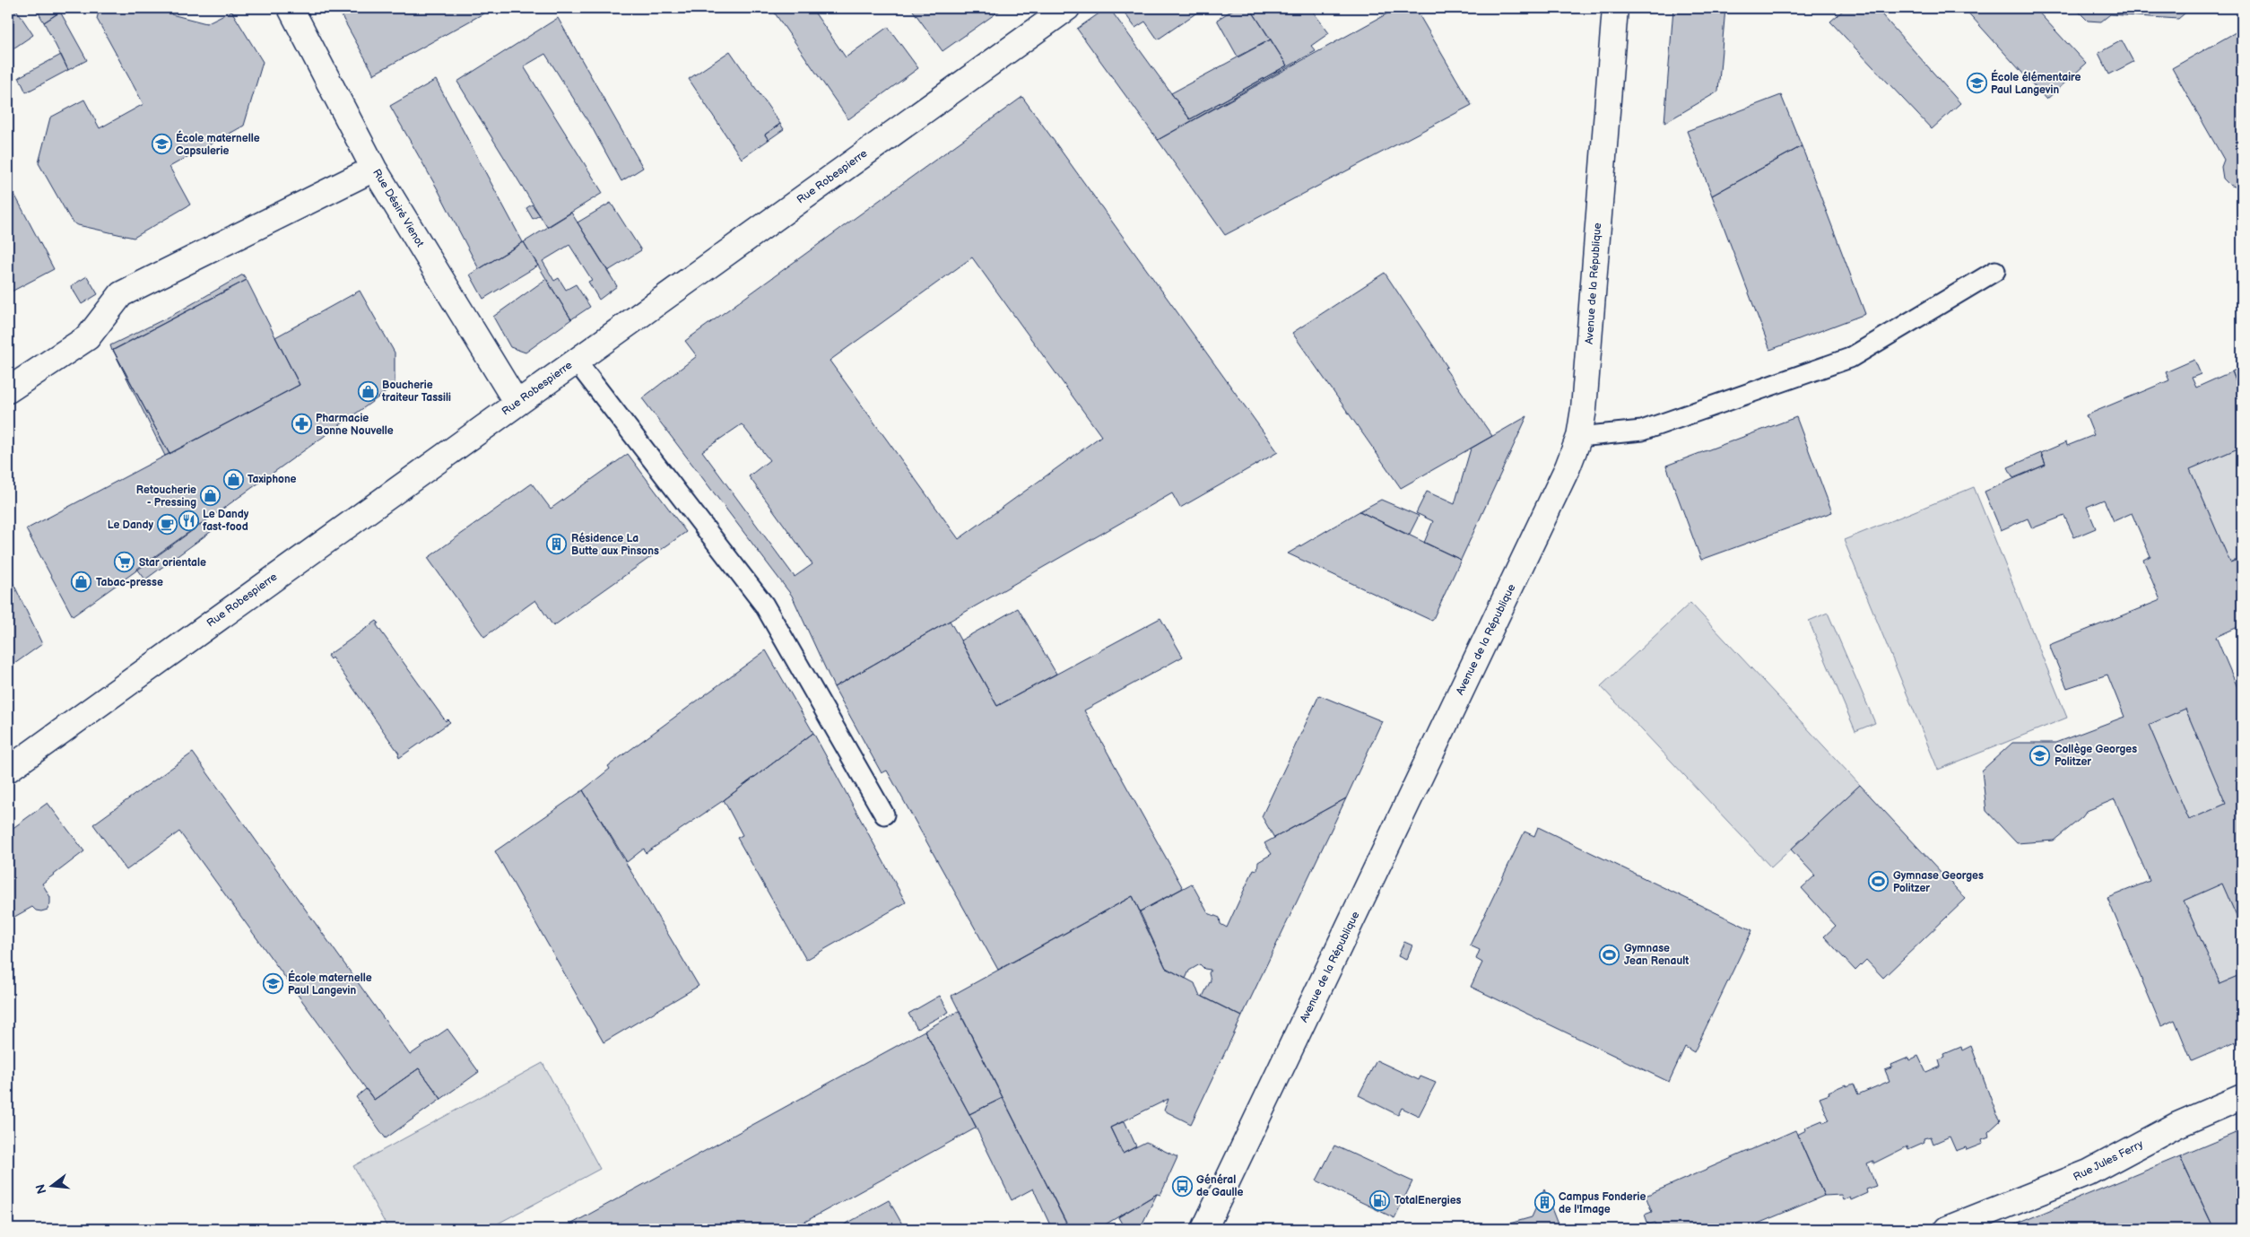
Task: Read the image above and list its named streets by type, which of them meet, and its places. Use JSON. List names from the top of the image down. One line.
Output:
{"streets":{"street":["Rue Robespierre","Rue Désiré Vienot","Avenue de la République","Rue Jules Ferry"]},"crossings":[["Rue Robespierre","Rue Désiré Vienot"]],"places":{"school or university":["École élémentaire Paul Langevin","École maternelle Capsulerie","Collège Georges Politzer","École maternelle Paul Langevin"],"shop":["Boucherie traiteur Tassili","Taxiphone","Retoucherie - Pressing","Tabac-presse"],"pharmacy":["Pharmacie Bonne Nouvelle"],"restaurant":["Le Dandy fast-food"],"cafe":["Le Dandy"],"building":["Résidence La Butte aux Pinsons","Campus Fonderie de l'Image"],"supermarket":["Star orientale"],"sports":["Gymnase Georges Politzer","Gymnase Jean Renault"],"bus stop":["Général de Gaulle"],"fuel station":["TotalEnergies"]},"north":"left"}
